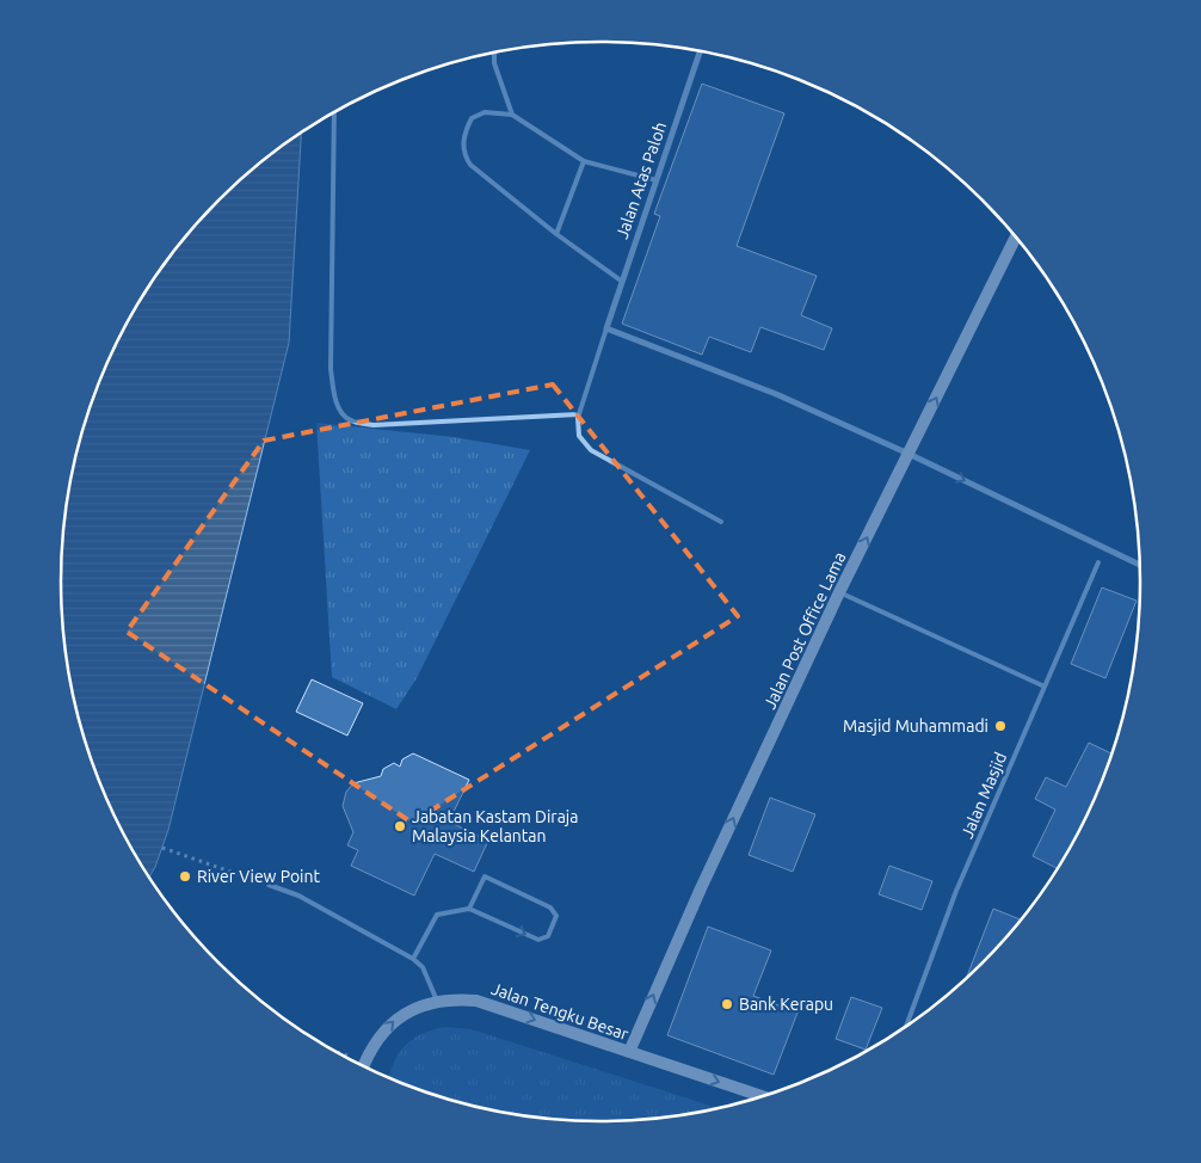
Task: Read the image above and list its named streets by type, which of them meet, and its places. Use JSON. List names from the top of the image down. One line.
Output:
{"streets":{"main road":["Jalan Post Office Lama","Jalan Tengku Besar"],"street":["Jalan Atas Paloh"],"lane":["Jalan Masjid"]},"crossings":[["Jalan Post Office Lama","Jalan Tengku Besar"]],"one_way":["Jalan Post Office Lama","Jalan Tengku Besar"],"places":["Masjid Muhammadi","Jabatan Kastam Diraja Malaysia Kelantan","River View Point","Bank Kerapu"]}
